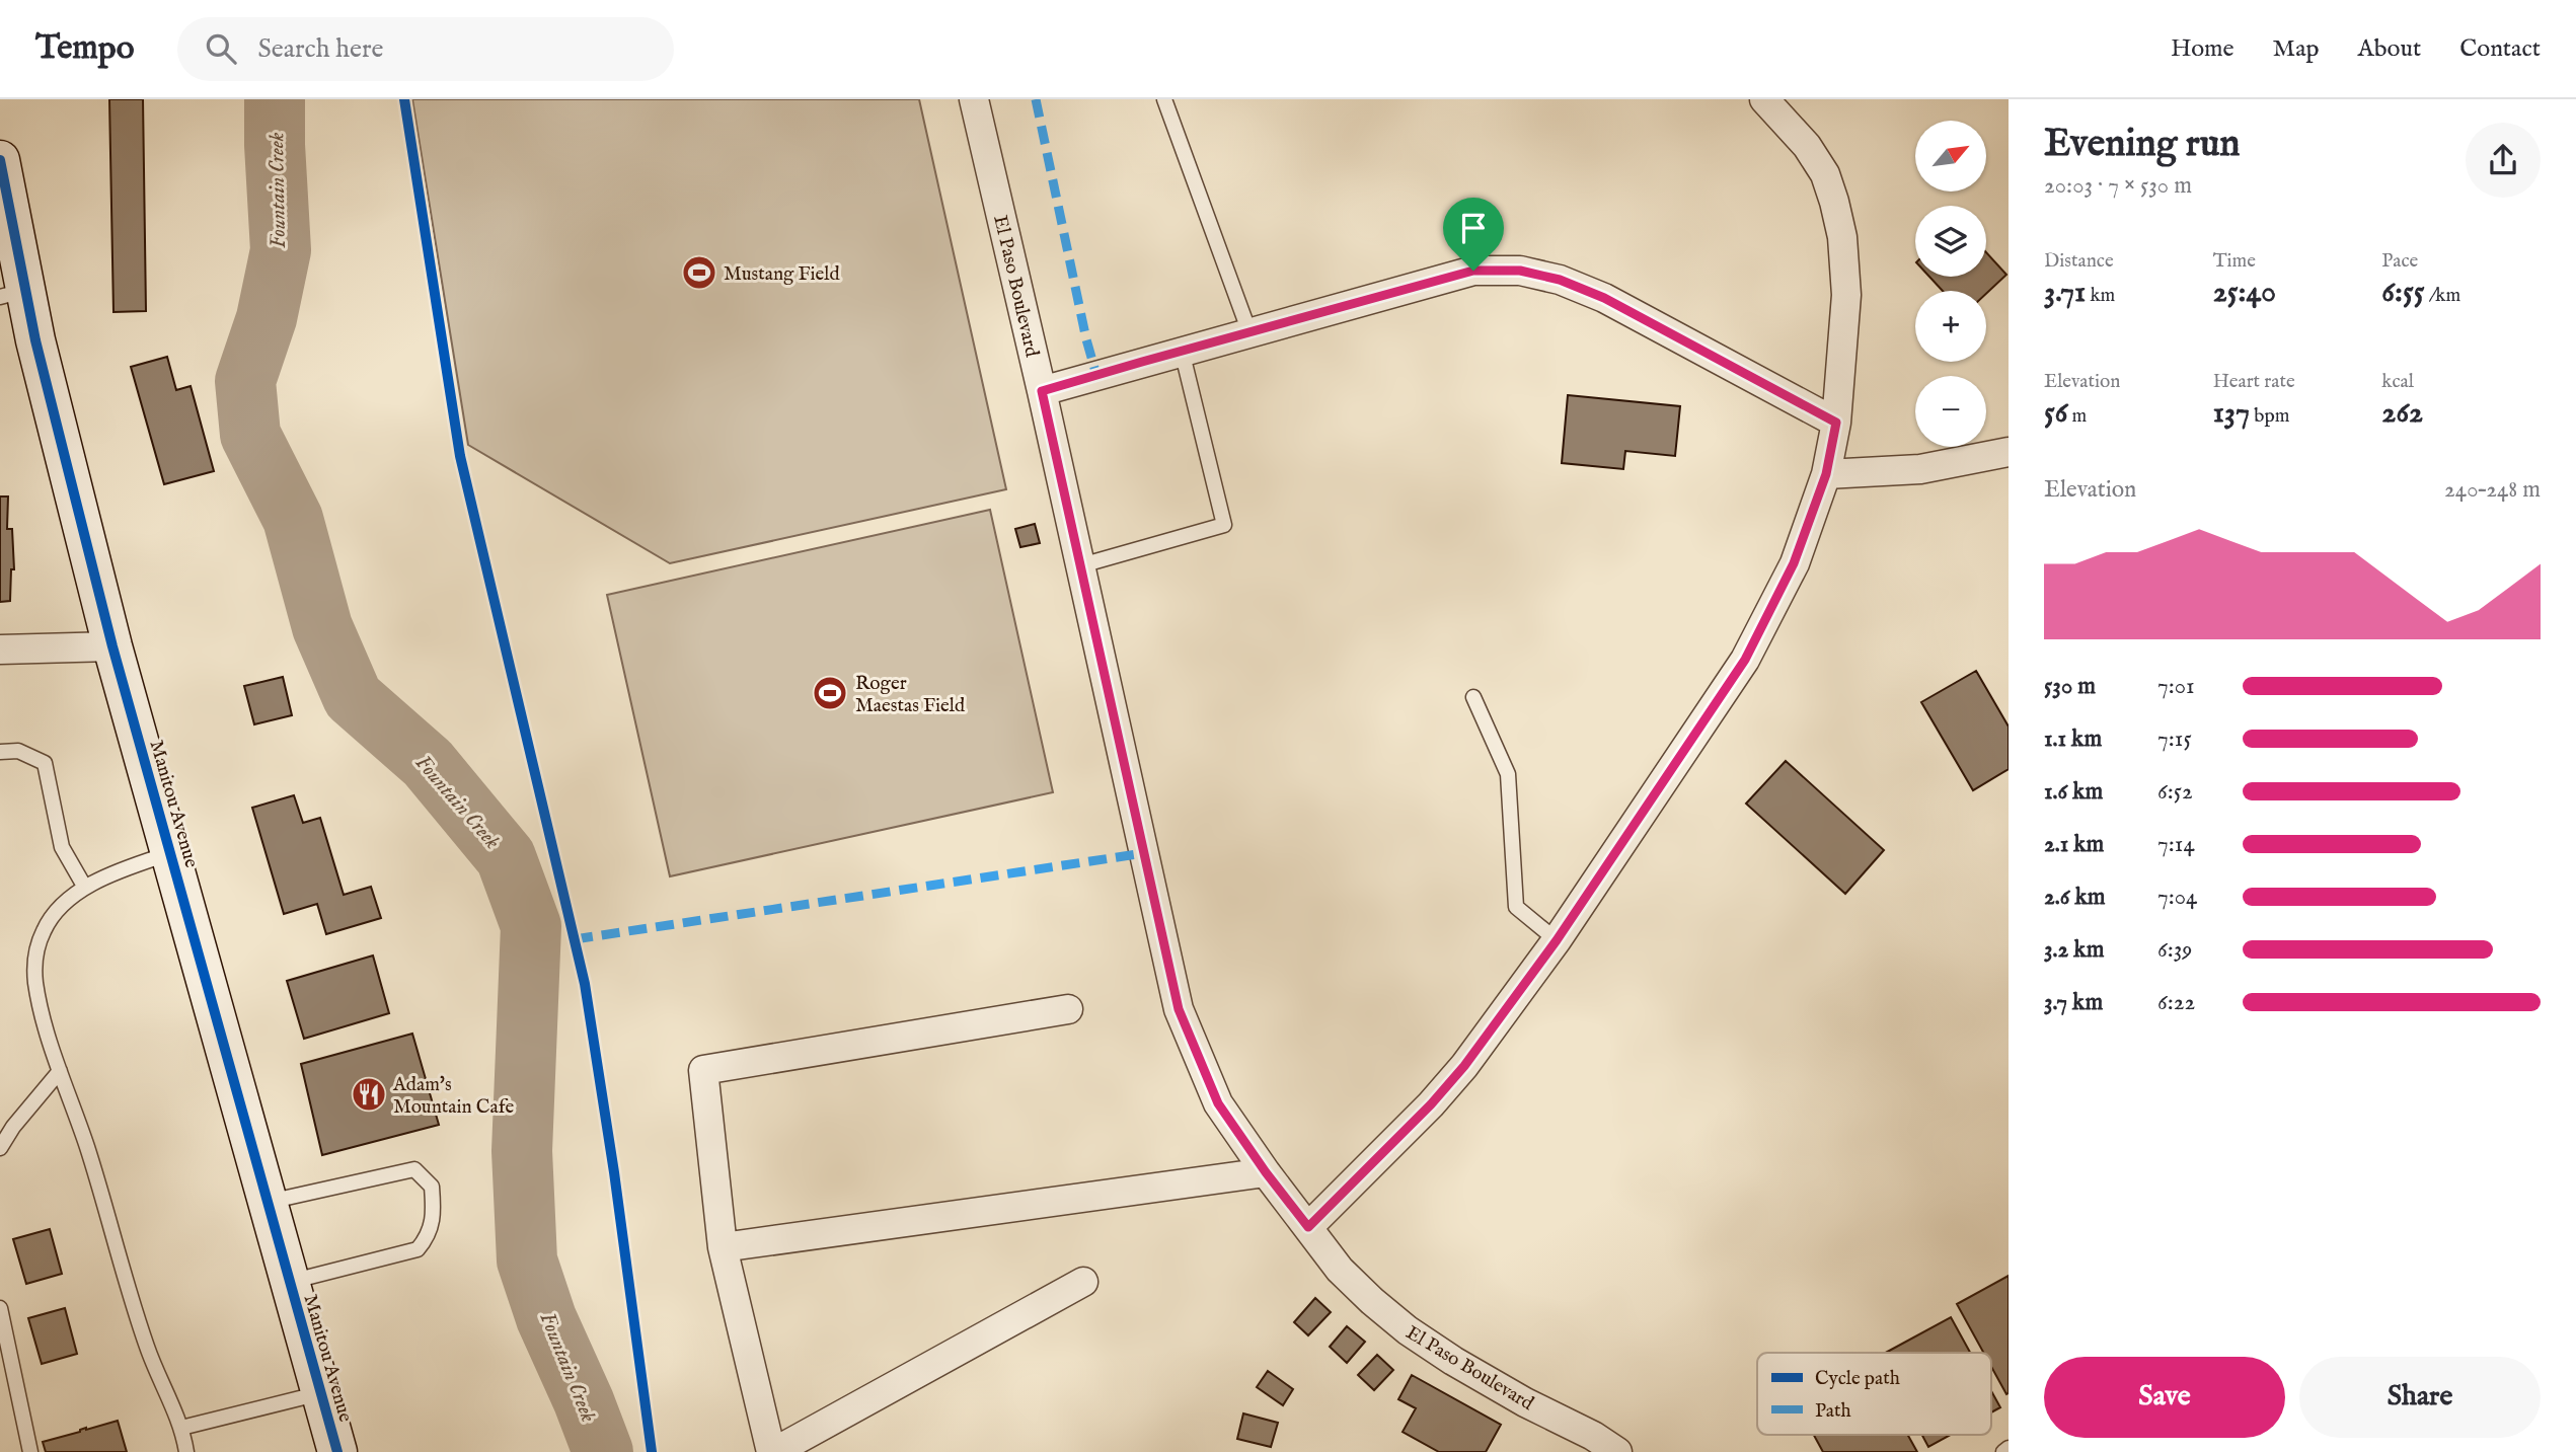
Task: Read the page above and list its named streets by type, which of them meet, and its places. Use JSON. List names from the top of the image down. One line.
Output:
{"streets":{"main road":["Manitou Avenue"],"street":["El Paso Boulevard"]},"water":["Fountain Creek"],"places":{"sports":["Mustang Field","Roger Maestas Field"],"restaurant":["Adam's Mountain Cafe"]},"legend":["Cycle path","Path"],"north":"top right","page":{"header":"Tempo","search":"Search here","nav":["Home","Map","About","Contact"],"heading":["Evening run","20:03 · 7 × 530 m"],"map_buttons":["+","−"],"stats":[["Distance","3.71 km"],["Time","25:40"],["Pace","6:55 /km"],["Elevation","56 m"],["Heart rate","137 bpm"],["kcal","262"]],"chart":["Elevation","240–248 m"],"list":[{"name":"530 m","note":"7:01"},{"name":"1.1 km","note":"7:15"},{"name":"1.6 km","note":"6:52"},{"name":"2.1 km","note":"7:14"},{"name":"2.6 km","note":"7:04"},{"name":"3.2 km","note":"6:39"},{"name":"3.7 km","note":"6:22"}],"buttons":["Save","Share"]}}
